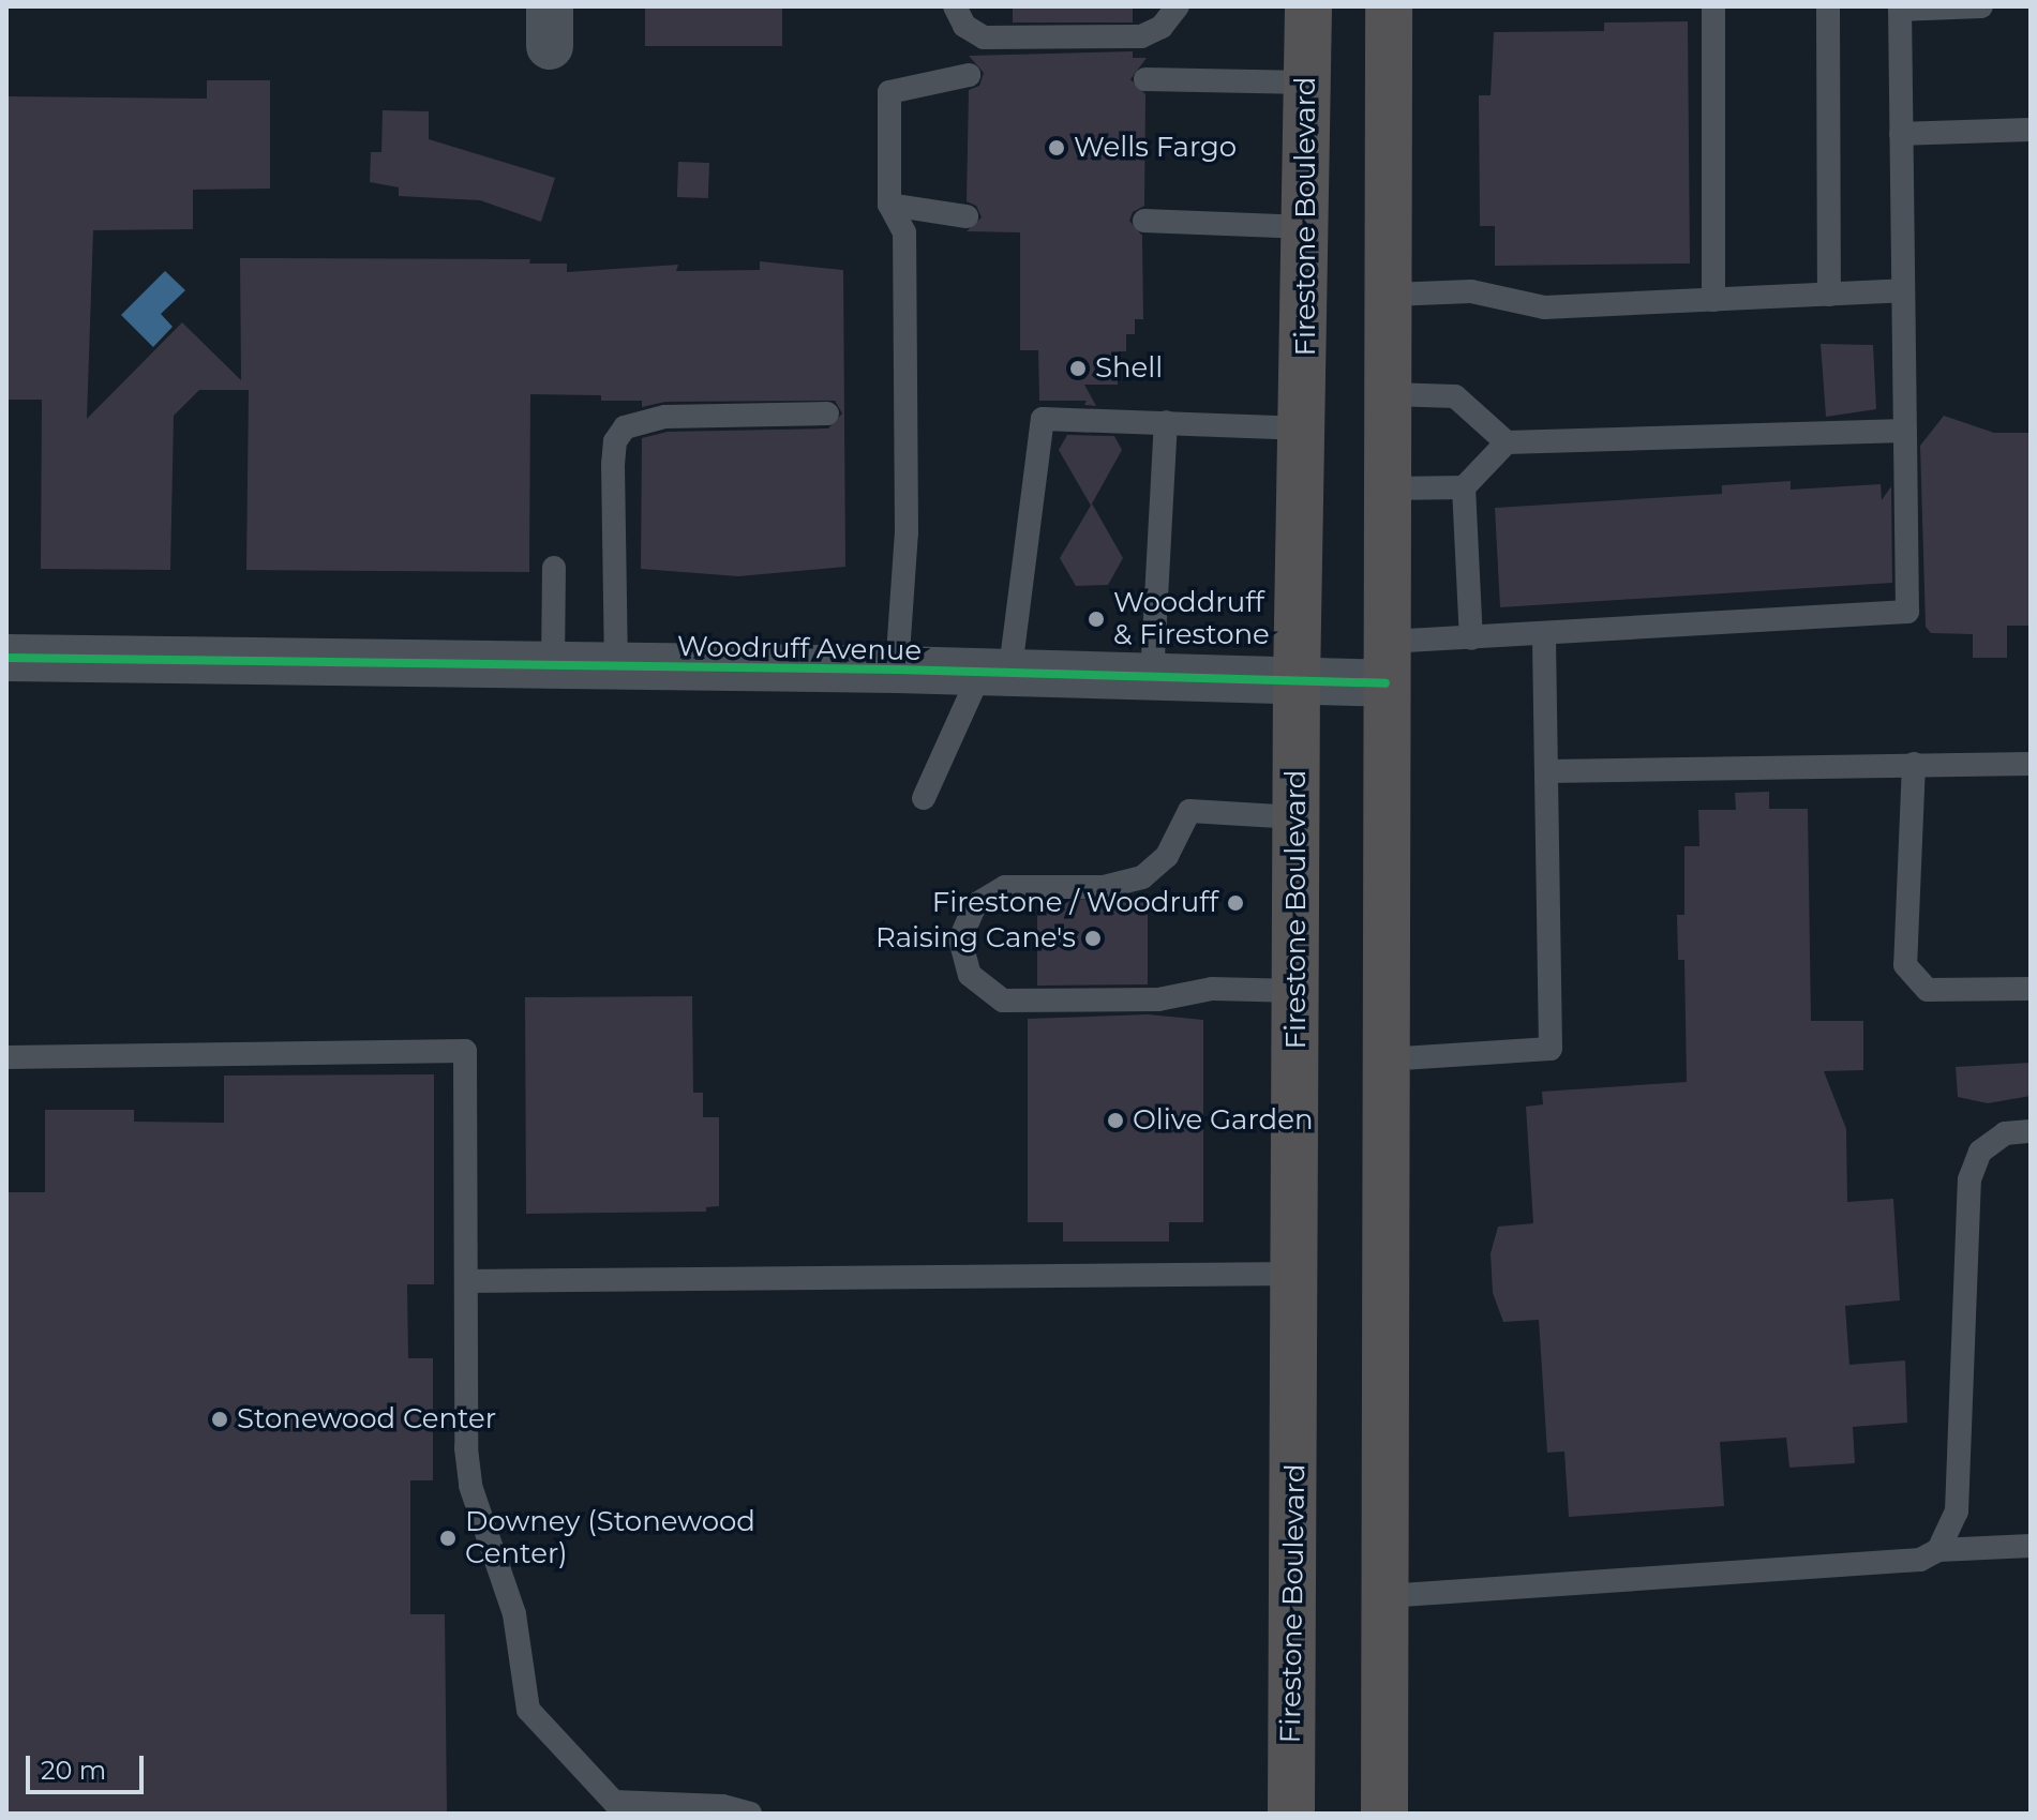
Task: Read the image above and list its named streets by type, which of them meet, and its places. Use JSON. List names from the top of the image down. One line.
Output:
{"streets":{"main road":["Firestone Boulevard"],"street":["Woodruff Avenue"]},"crossings":[["Firestone Boulevard","Woodruff Avenue"]],"places":["Wells Fargo","Shell","Wooddruff & Firestone","Firestone / Woodruff","Raising Cane's","Olive Garden","Stonewood Center","Downey (Stonewood Center)"],"scale_bar":"20 m"}
